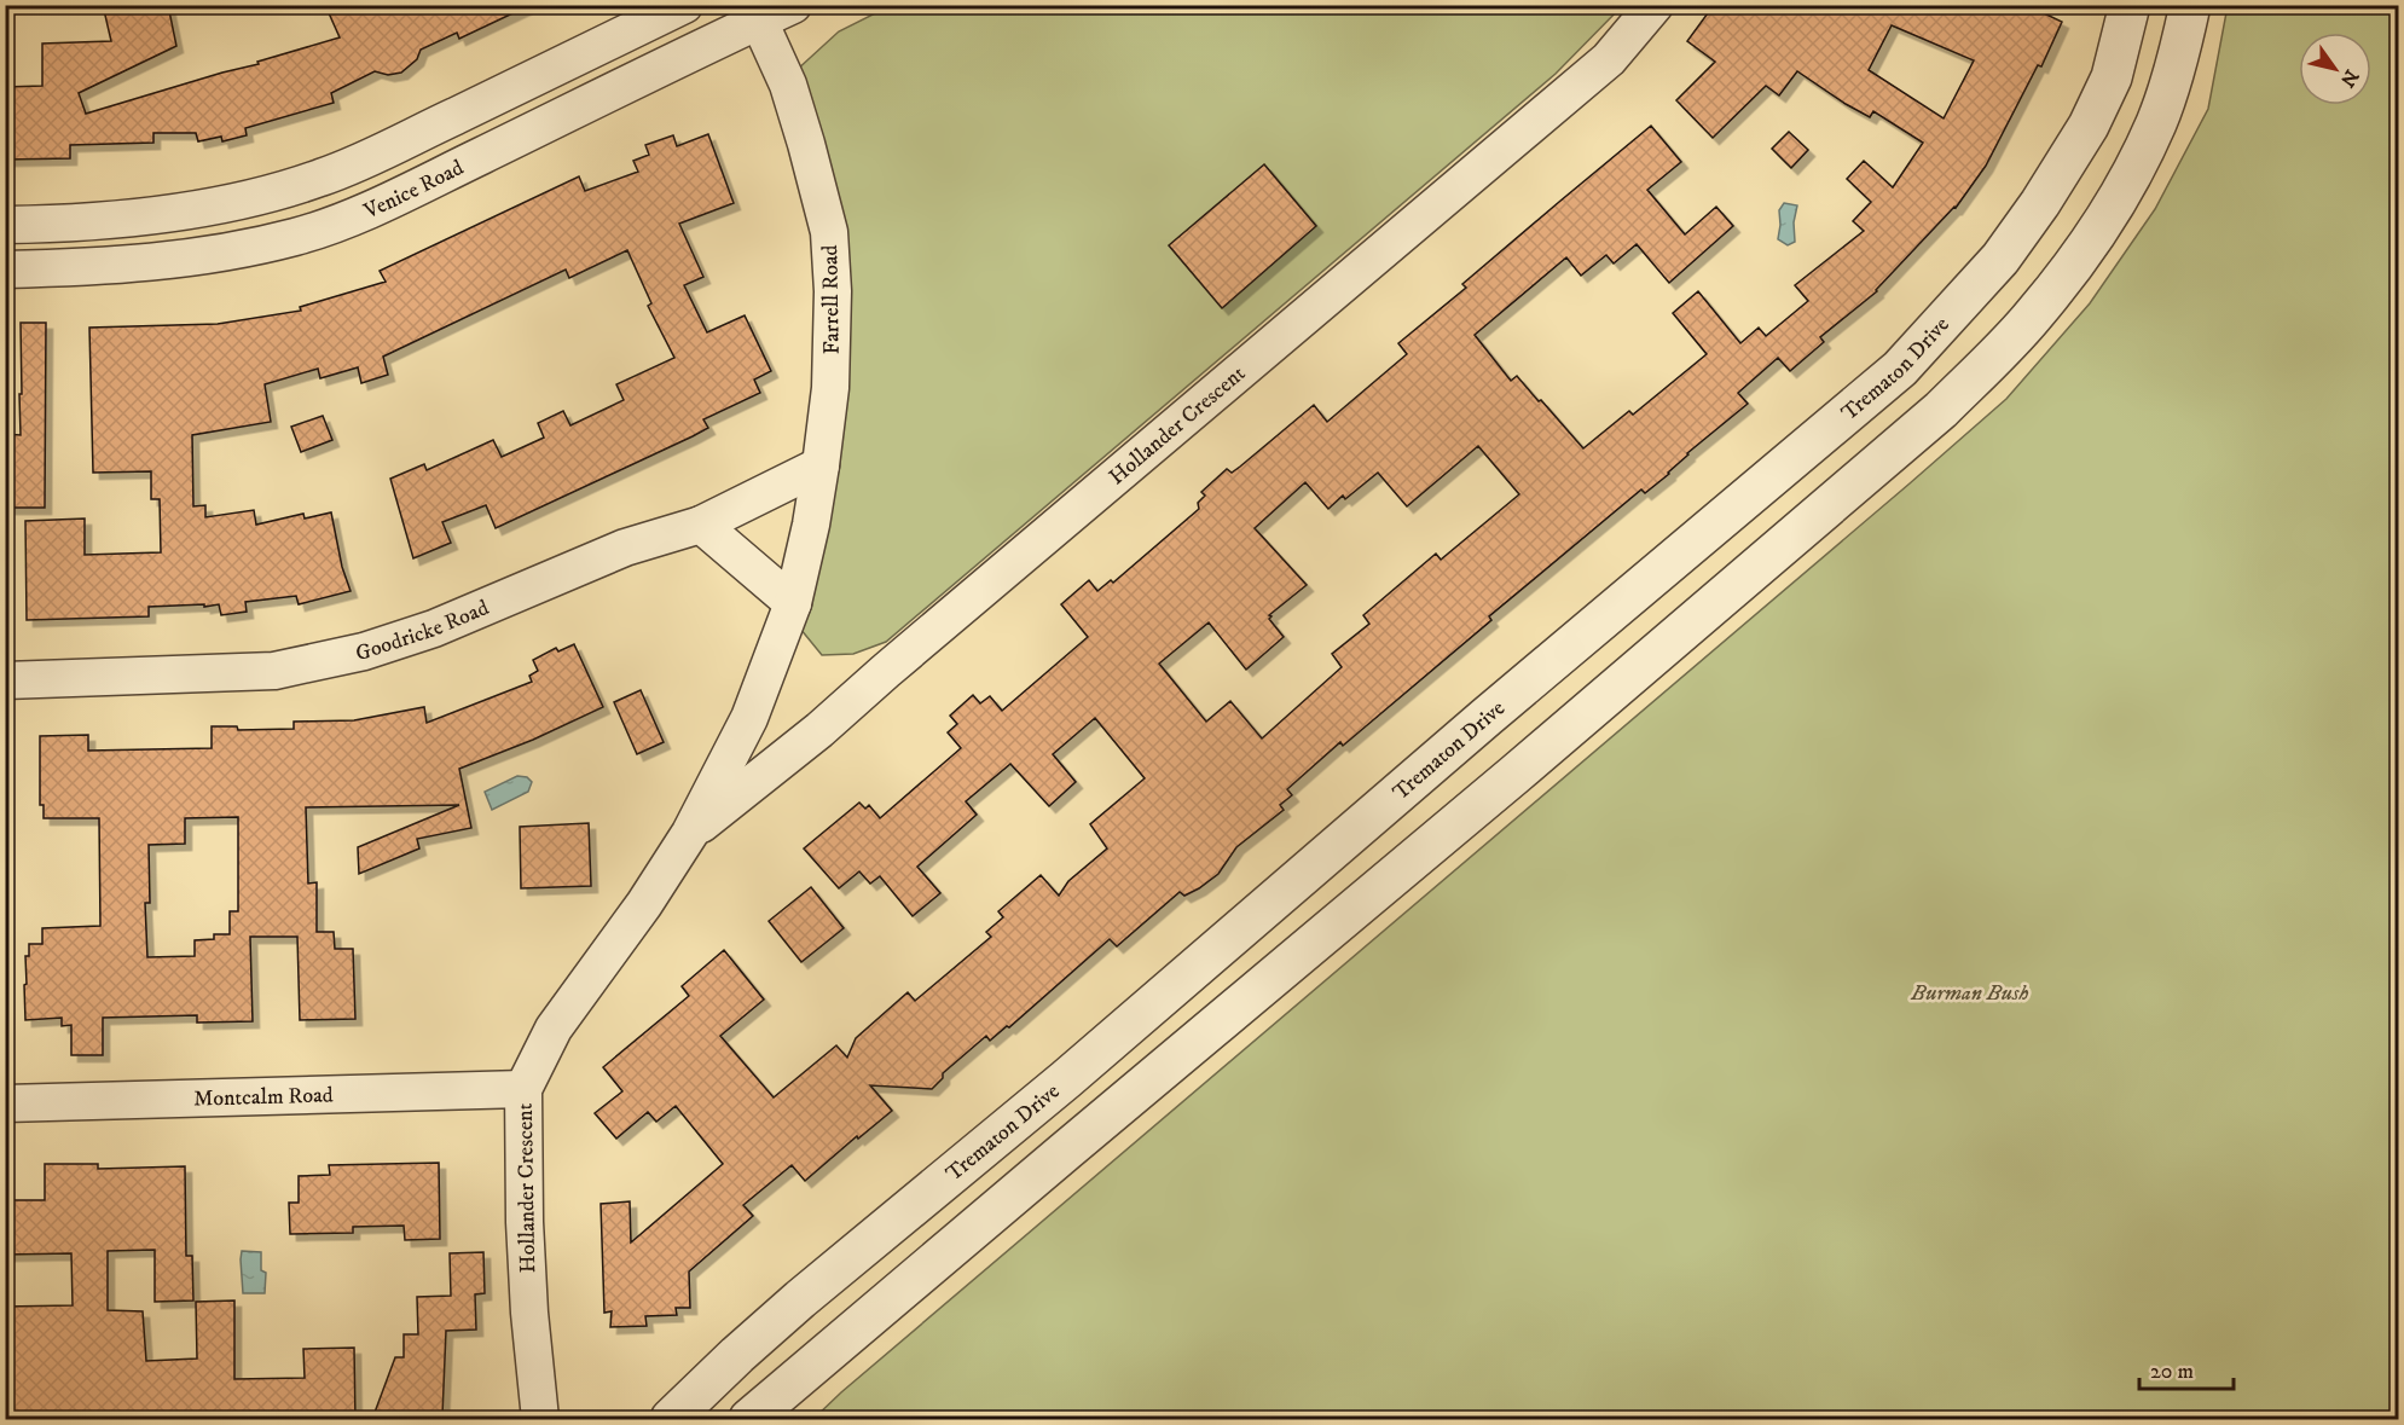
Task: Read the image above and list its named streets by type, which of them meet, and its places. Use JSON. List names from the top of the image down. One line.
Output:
{"streets":{"street":["Venice Road","Farrell Road","Trematon Drive","Hollander Crescent","Goodricke Road","Montcalm Road"]},"crossings":[["Venice Road","Farrell Road"],["Farrell Road","Hollander Crescent"],["Farrell Road","Goodricke Road"],["Hollander Crescent","Montcalm Road"]],"parks":["Burman Bush"],"scale_bar":"20 m","north":"bottom right"}
